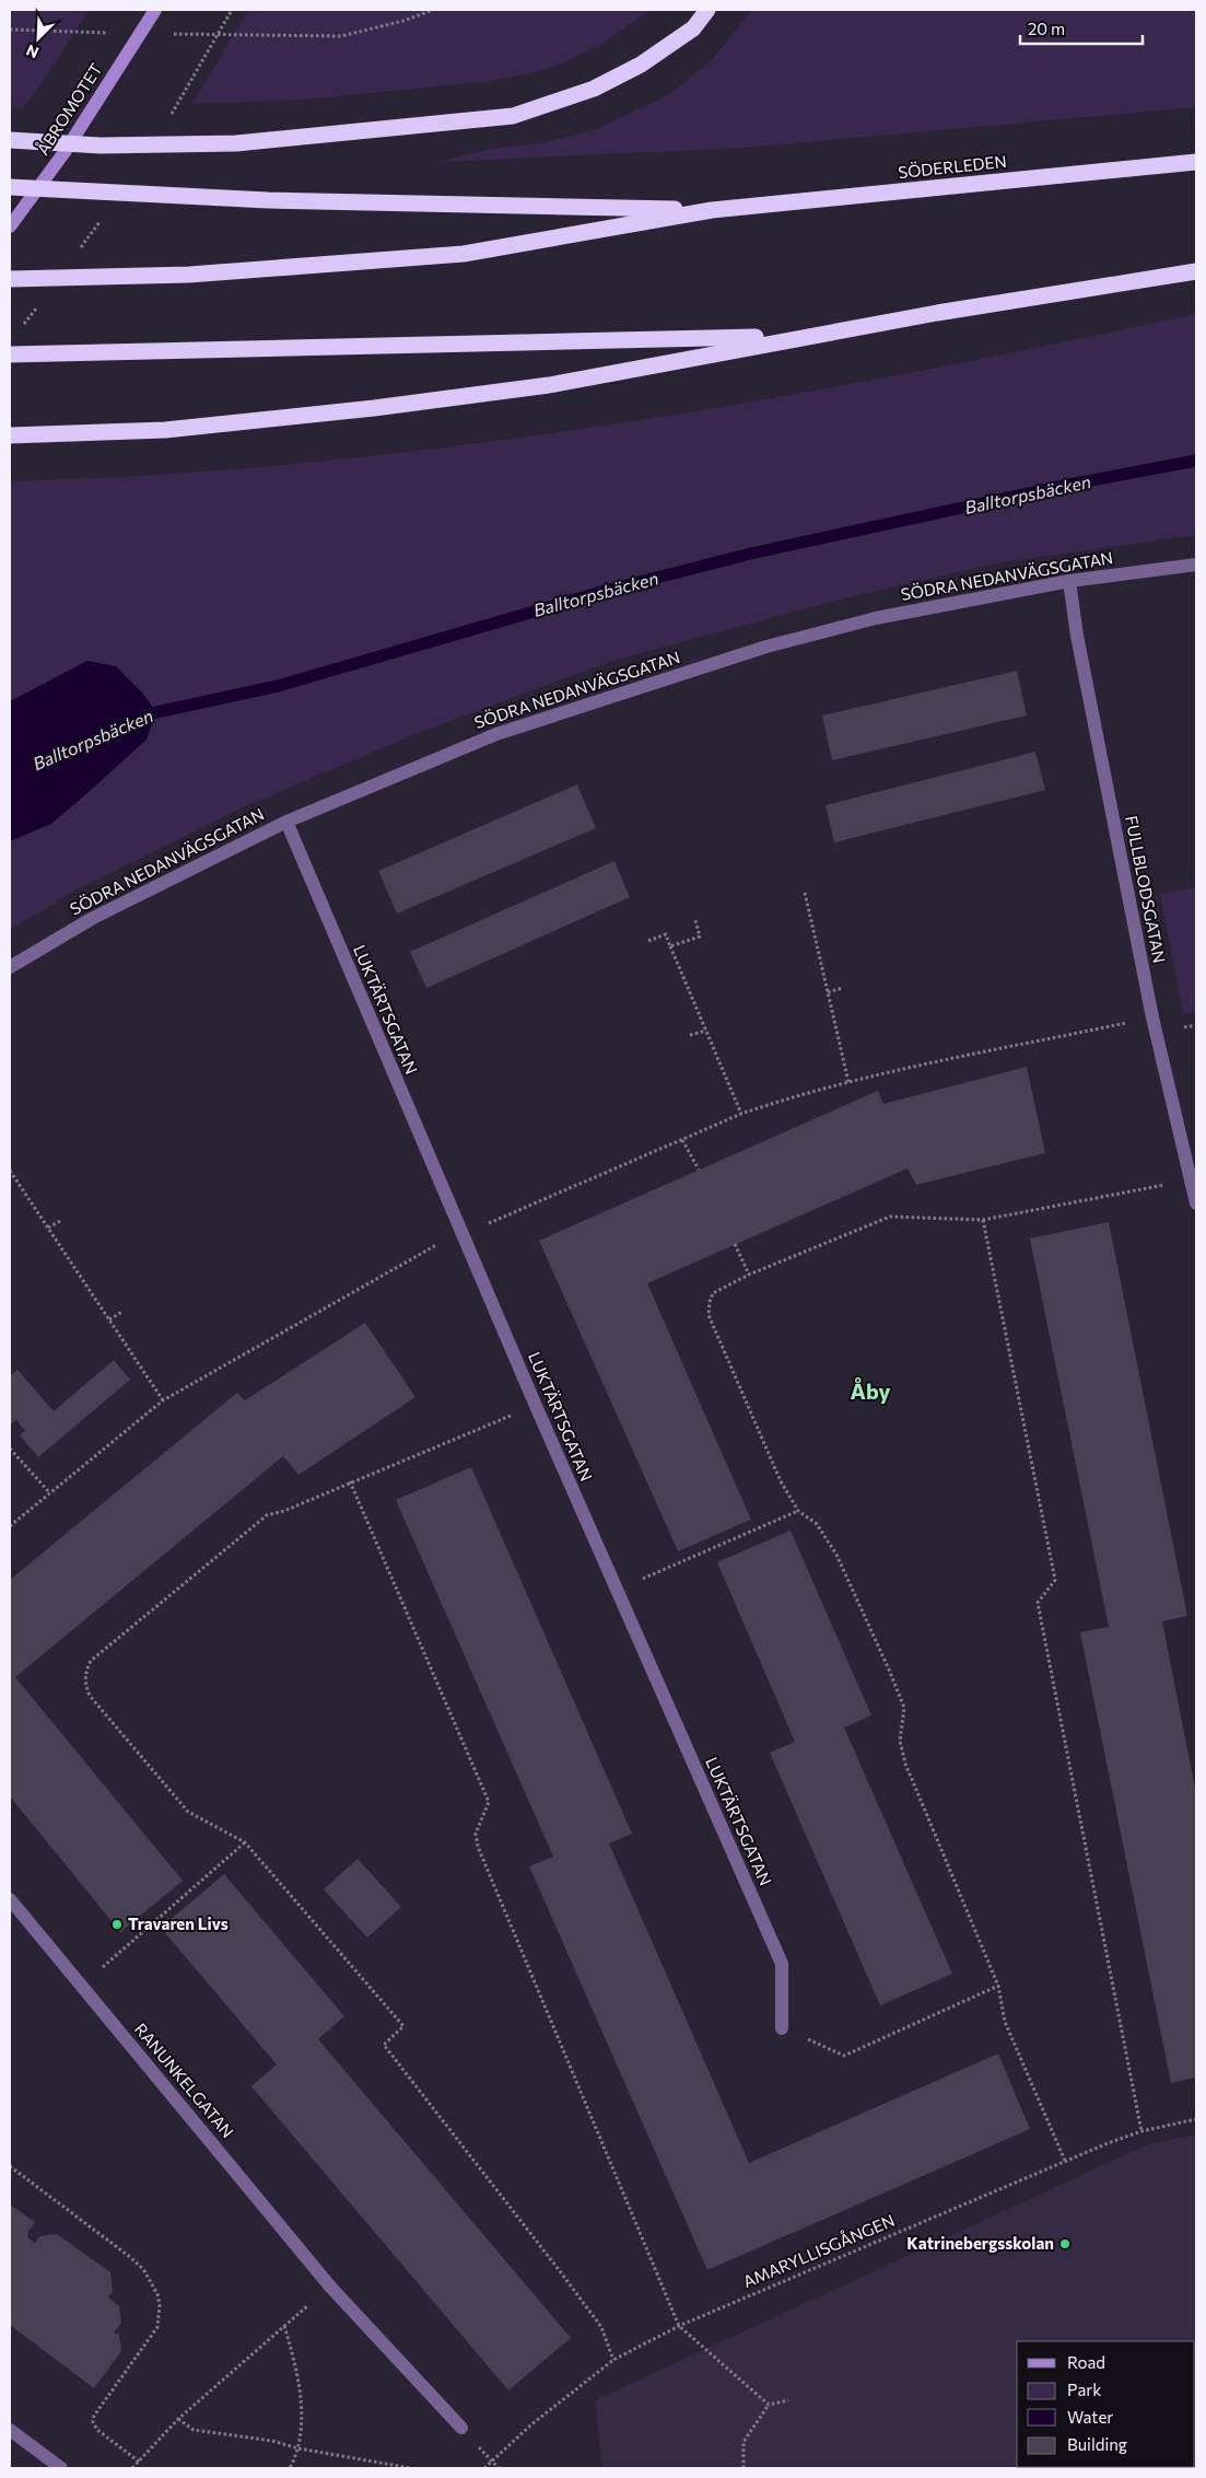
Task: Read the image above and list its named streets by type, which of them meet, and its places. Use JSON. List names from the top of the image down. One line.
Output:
{"streets":{"highway":["SÖDERLEDEN"],"main road":["ÅBROMOTET"],"street":["SÖDRA NEDANVÄGSGATAN","FULLBLODSGATAN","LUKTÄRTSGATAN","RANUNKELGATAN"],"path":["AMARYLLISGÅNGEN"]},"crossings":[["SÖDRA NEDANVÄGSGATAN","FULLBLODSGATAN"],["SÖDRA NEDANVÄGSGATAN","LUKTÄRTSGATAN"]],"districts":["Åby"],"water":["Balltorpsbäcken"],"places":["Travaren Livs","Katrinebergsskolan"],"legend":["Road","Park","Water","Building"],"scale_bar":"20 m","north":"bottom left"}
